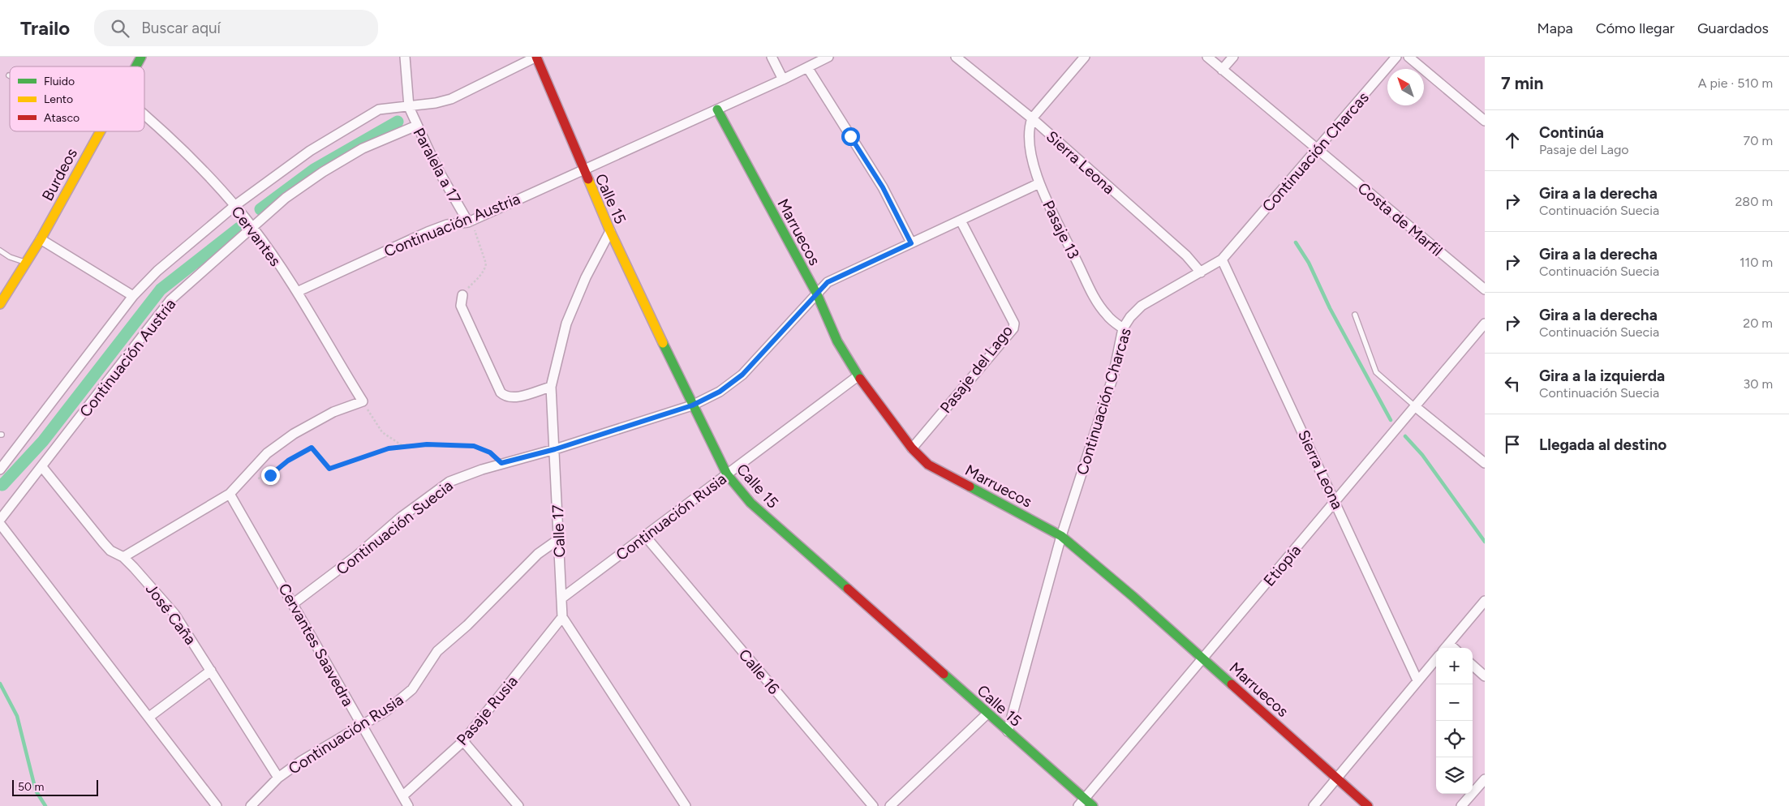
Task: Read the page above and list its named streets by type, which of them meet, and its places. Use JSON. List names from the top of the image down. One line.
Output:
{"streets":{"street":["Continuación Charcas","Sierra Leona","Paralela a 17","Burdeos","Calle 15","Costa de Marfil","Continuación Austria","Pasaje 13","Marruecos","Cervantes","Pasaje del Lago","Continuación Rusia","Continuación Suecia","Calle 17","Etiopía","José Caña","Cervantes Saavedra","Calle 16","Pasaje Rusia"]},"crossings":[["Continuación Charcas","Sierra Leona"],["Continuación Charcas","Calle 15"],["Continuación Charcas","Costa de Marfil"],["Continuación Charcas","Pasaje 13"],["Continuación Charcas","Marruecos"],["Sierra Leona","Pasaje 13"],["Sierra Leona","Etiopía"],["Paralela a 17","Continuación Austria"],["Calle 15","Continuación Austria"],["Calle 15","Continuación Rusia"],["Calle 15","Continuación Suecia"],["Calle 15","Calle 17"],["Calle 15","Etiopía"],["Continuación Austria","Marruecos"],["Continuación Austria","Cervantes"],["Continuación Austria","José Caña"],["Pasaje 13","Continuación Suecia"],["Marruecos","Pasaje del Lago"],["Marruecos","Continuación Rusia"],["Marruecos","Continuación Suecia"],["Marruecos","Etiopía"],["Pasaje del Lago","Continuación Suecia"],["Continuación Rusia","Calle 17"],["Continuación Rusia","José Caña"],["Continuación Rusia","Cervantes Saavedra"],["Continuación Rusia","Calle 16"],["Continuación Suecia","Calle 17"],["Continuación Suecia","Cervantes Saavedra"],["Calle 17","Pasaje Rusia"],["Cervantes Saavedra","Pasaje Rusia"]],"legend":["Fluido","Lento","Atasco"],"scale_bar":"50 m","north":"top left","page":{"header":"Trailo","search":"Buscar aquí","nav":["Mapa","Cómo llegar","Guardados"],"heading":["7 min","A pie · 510 m"],"list":[["Continúa","Pasaje del Lago","70 m"],["Gira a la derecha","Continuación Suecia","280 m"],["Gira a la derecha","Continuación Suecia","110 m"],["Gira a la derecha","Continuación Suecia","20 m"],["Gira a la izquierda","Continuación Suecia","30 m"],"Llegada al destino"],"map_buttons":["+","−"],"scale":"50 m"}}
